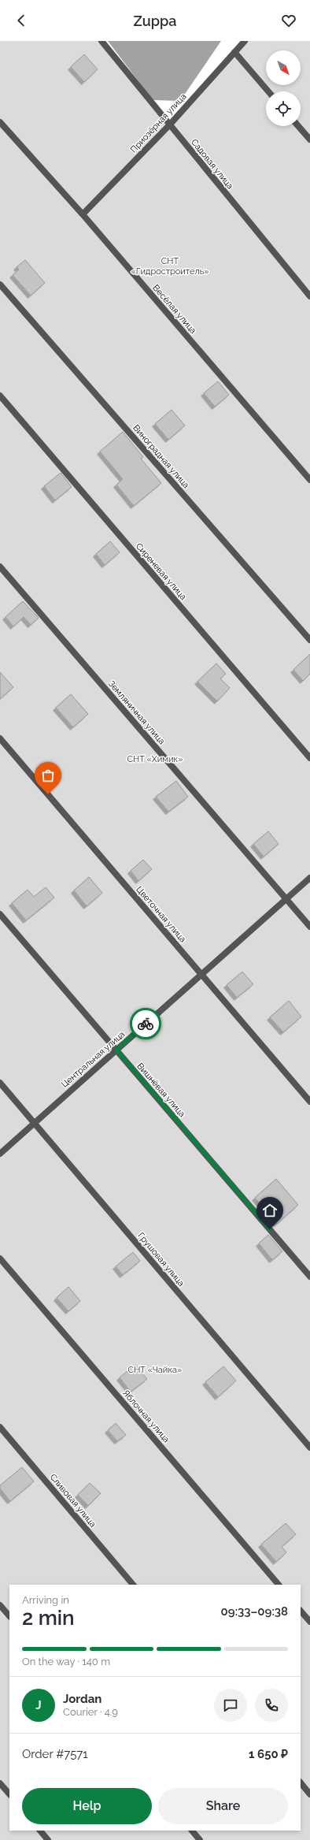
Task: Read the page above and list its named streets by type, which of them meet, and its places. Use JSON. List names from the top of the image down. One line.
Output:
{"streets":{"street":["Приозёрная улица","Садовая улица","Весёлая улица","Виноградная улица","Сиреневая улица","Земляничная улица","Цветочная улица","Центральная улица","Вишнёвая улица","Грушовая улица","Яблочная улица","Сливовая улица"]},"crossings":[["Приозёрная улица","Садовая улица"],["Приозёрная улица","Весёлая улица"],["Земляничная улица","Центральная улица"],["Цветочная улица","Центральная улица"],["Центральная улица","Вишнёвая улица"],["Центральная улица","Грушовая улица"]],"parks":["СНТ «Гидростроитель»","СНТ «Химик»","СНТ «Чайка»"],"north":"bottom right","page":{"header":"Zuppa","heading":["2 min","Arriving in","09:33–09:38"],"panel":["Jordan","Courier · 4.9","Order #7571","1 650 ₽"],"bar":"On the way · 140 m","round":"J","buttons":["Help","Share"]}}
